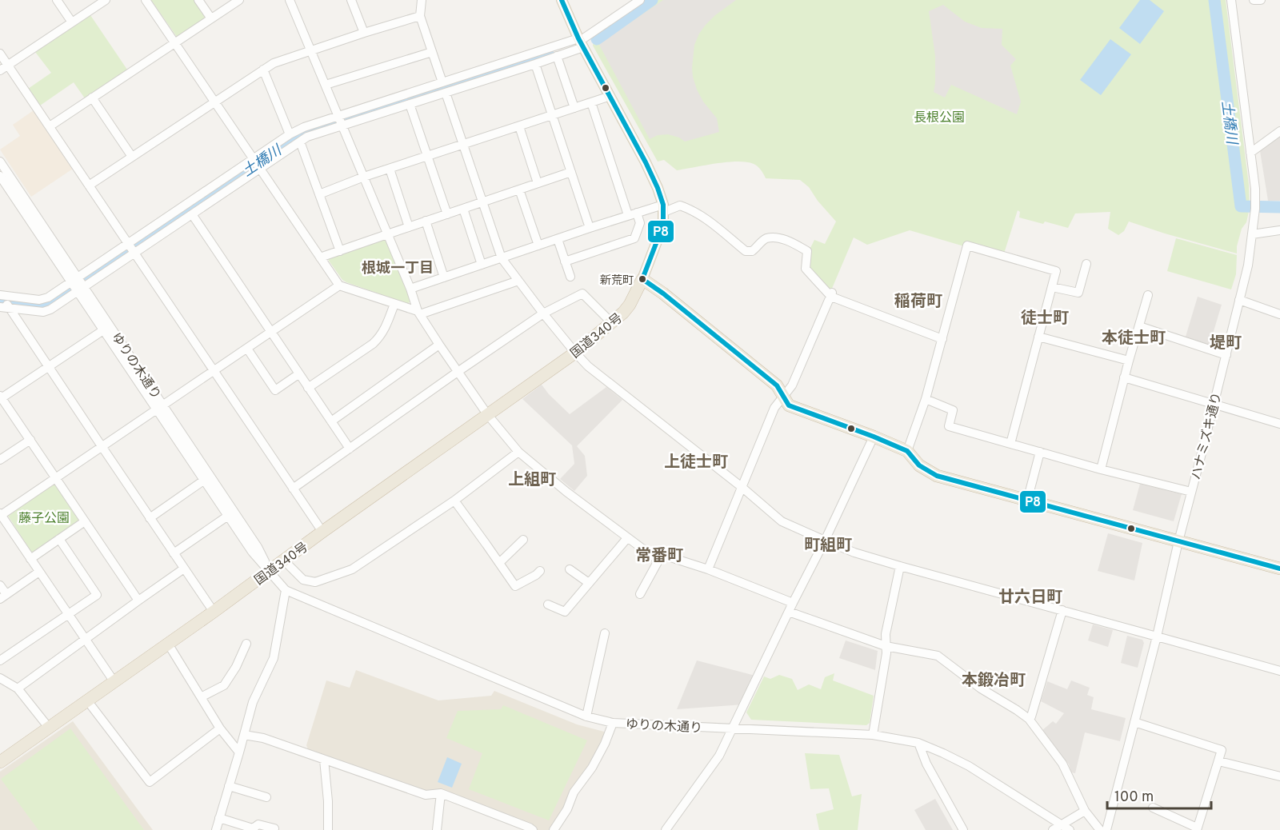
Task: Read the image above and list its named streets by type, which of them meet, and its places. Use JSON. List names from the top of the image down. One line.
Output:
{"streets":{"highway":["国道340号"],"street":["ゆりの木通り","ハナミズキ通り"]},"crossings":[["国道340号","ゆりの木通り"]],"districts":["根城一丁目","稲荷町","徒士町","本徒士町","堤町","上徒士町","上組町","町組町","常番町","廿六日町","本鍛冶町"],"water":["土橋川"],"parks":["長根公園","藤子公園"],"places":["新荒町"],"lines":["transit line P8"],"scale_bar":"100 m"}
